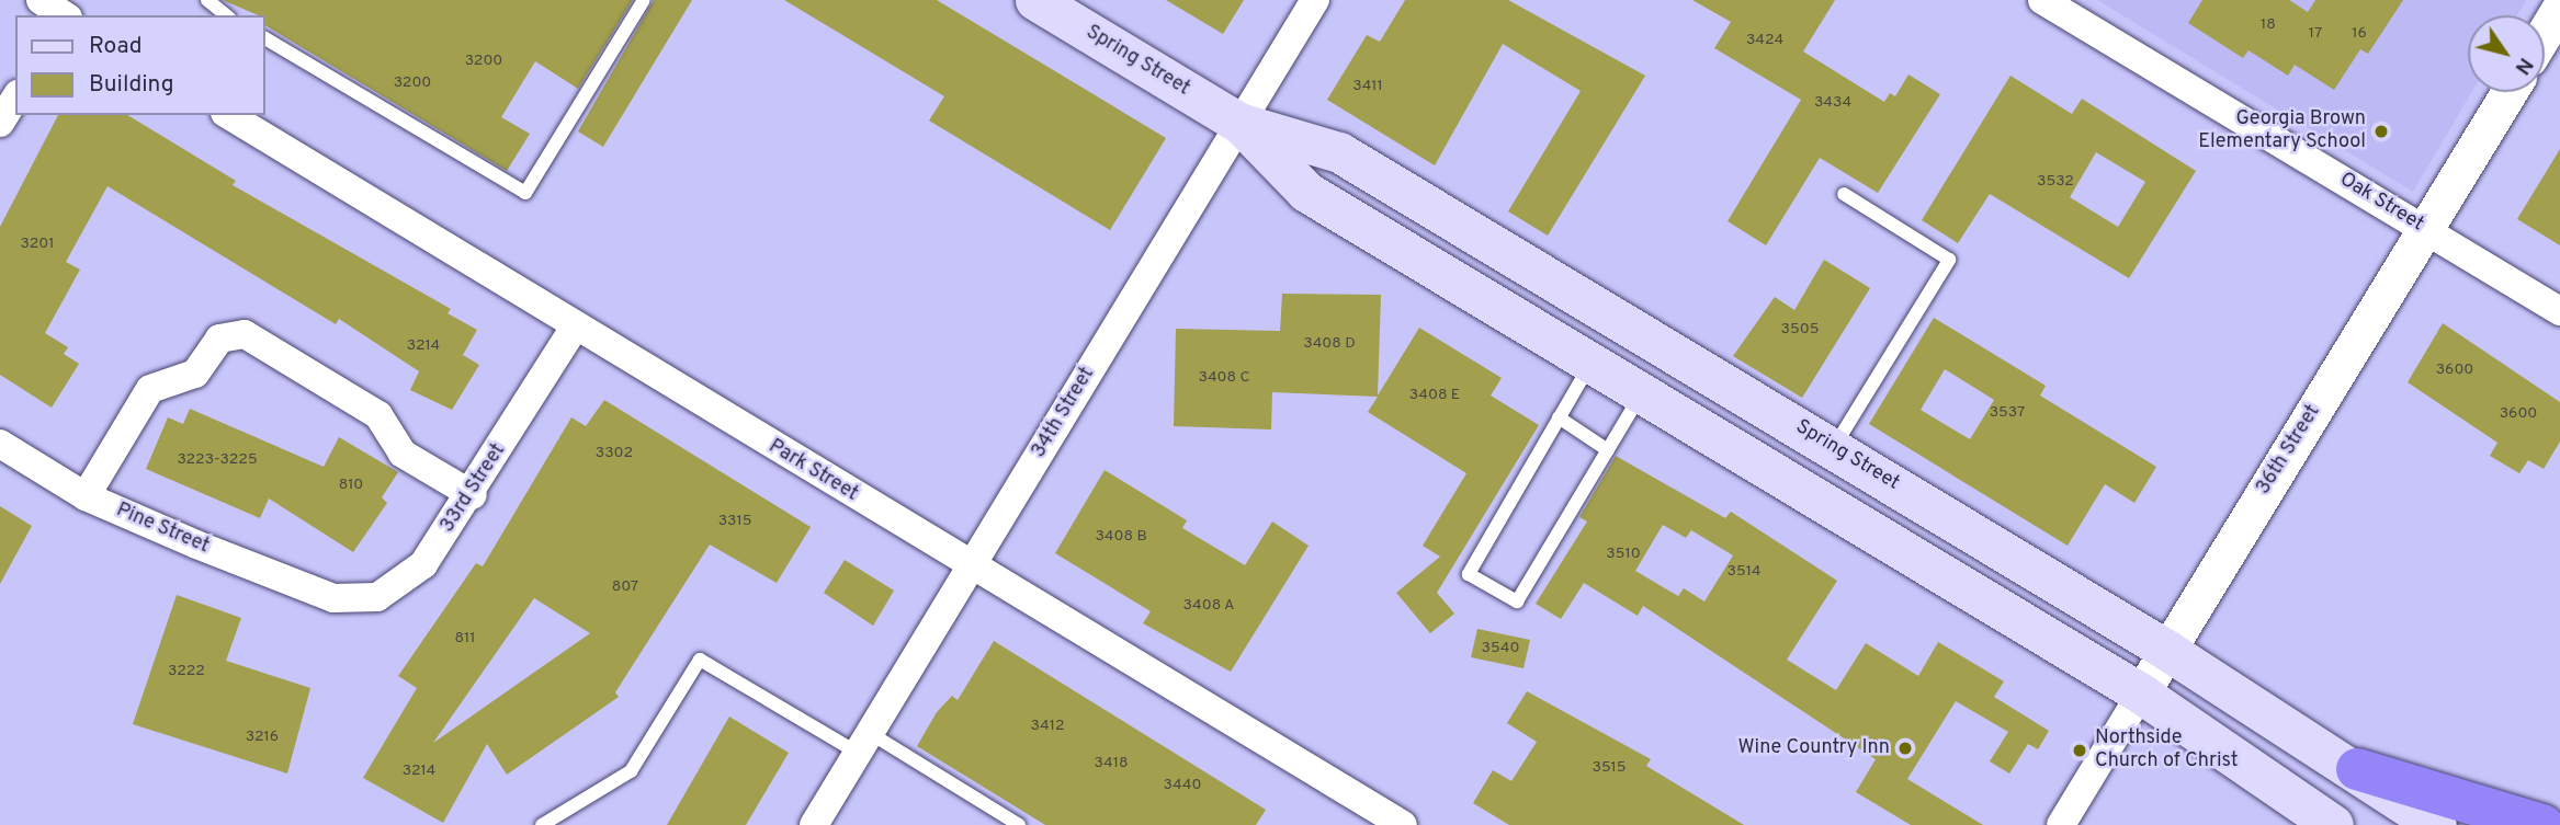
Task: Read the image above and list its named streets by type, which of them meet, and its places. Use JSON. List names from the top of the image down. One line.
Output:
{"streets":{"main road":["Spring Street"],"street":["Oak Street","34th Street","36th Street","Park Street","33rd Street","Pine Street"]},"crossings":[["Spring Street","34th Street"],["Spring Street","36th Street"],["Oak Street","36th Street"],["34th Street","Park Street"],["Park Street","33rd Street"],["33rd Street","Pine Street"]],"places":["Georgia Brown Elementary School","Wine Country Inn","Northside Church of Christ"],"house_numbers":["18","17","16","3424","3200","3200","3411","3434","3532","3201","3505","3408 D","3214","3600","3408 C","3408 E","3537","3600","3302","3223-3225","810","3315","3408 B","3510","3514","807","3408 A","811","3540","3222","3412","3216","3418","3515","3214","3440"],"legend":["Road","Building"],"north":"bottom right"}
